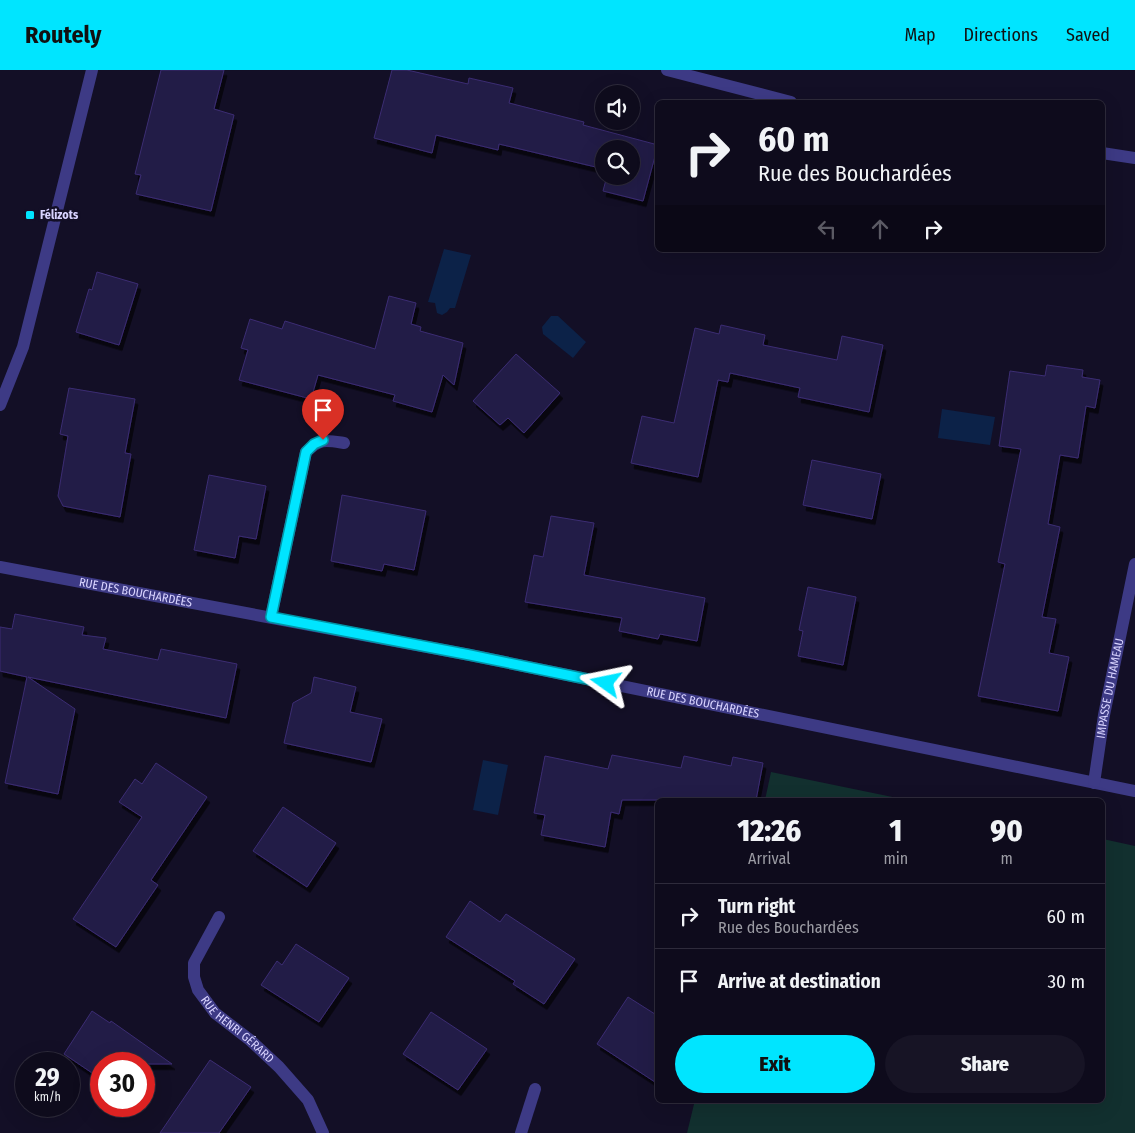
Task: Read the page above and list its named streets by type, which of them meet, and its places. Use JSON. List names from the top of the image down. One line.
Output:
{"streets":{"street":["RUE DES BOUCHARDÉES","IMPASSE DU HAMEAU","RUE HENRI GÉRARD"]},"crossings":[["RUE DES BOUCHARDÉES","IMPASSE DU HAMEAU"]],"places":{"transit":["Félizots"]},"page":{"header":"Routely","nav":["Map","Directions","Saved"],"turn":["60 m","Rue des Bouchardées"],"eta":["12:26","Arrival","1","min","90","m"],"list":[{"name":"Turn right","note":"Rue des Bouchardées","value":"60 m"},{"name":"Arrive at destination","value":"30 m"}],"buttons":["Exit","Share"],"speed":"29 km/h","limit":"30"}}
